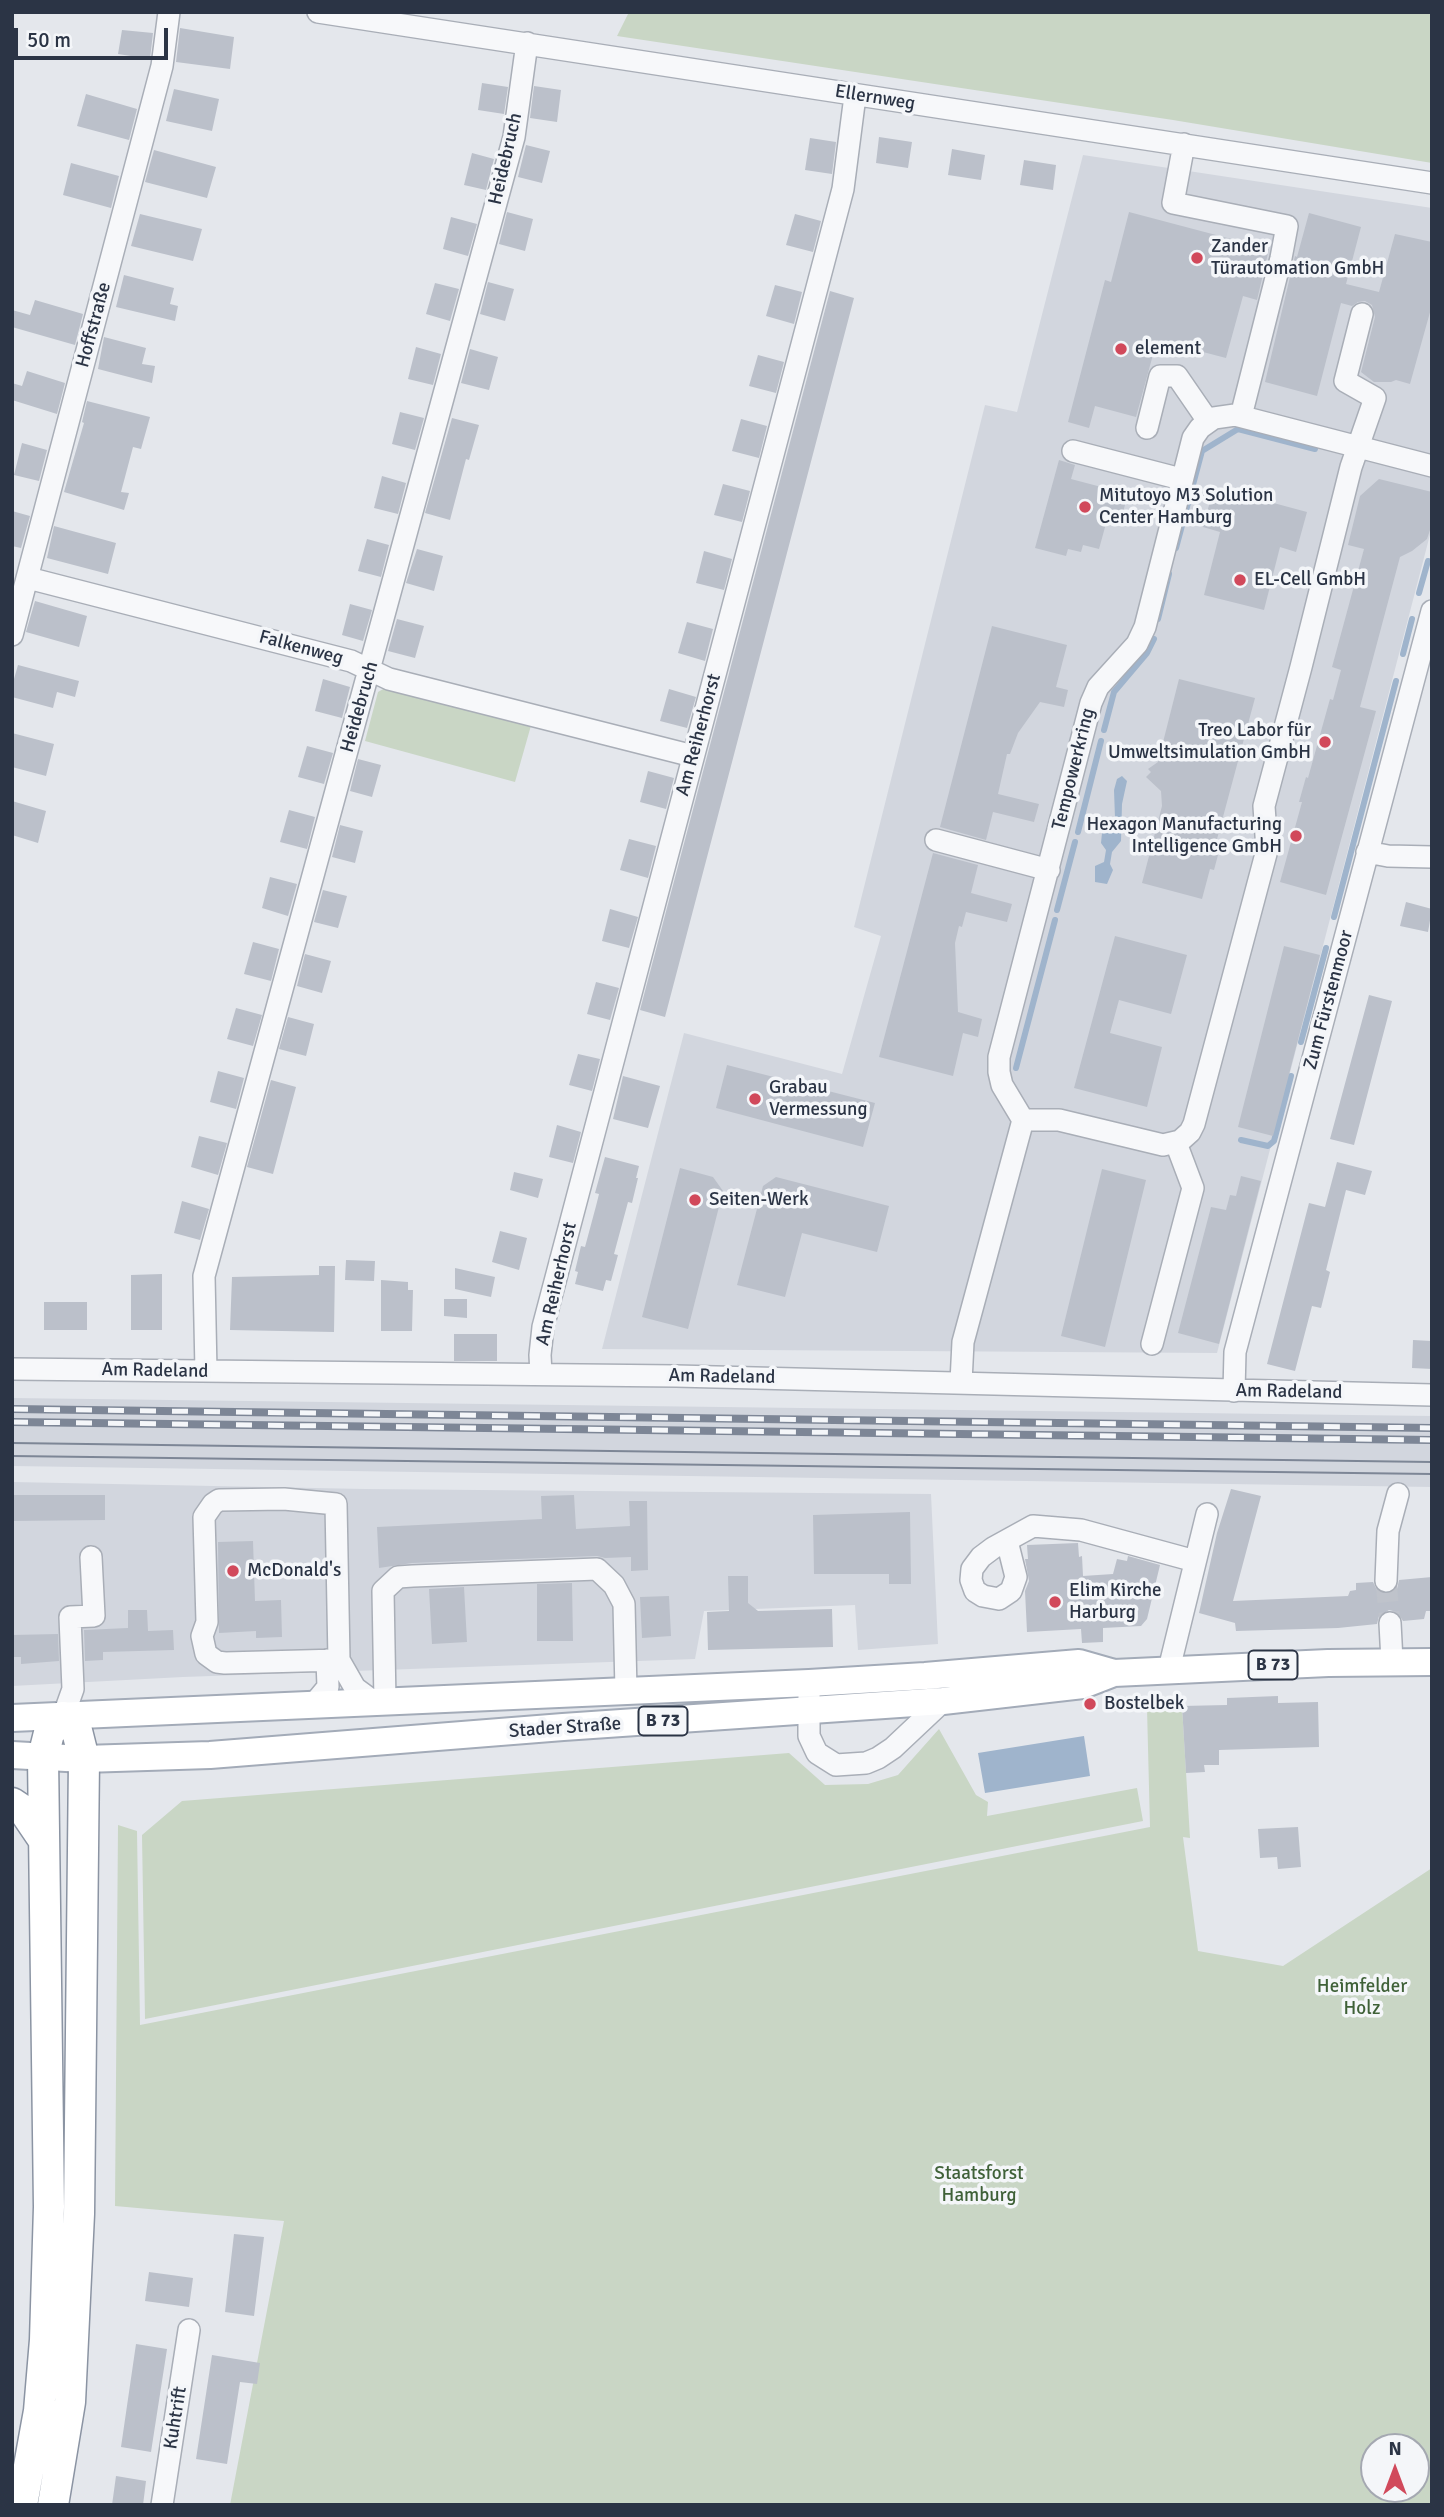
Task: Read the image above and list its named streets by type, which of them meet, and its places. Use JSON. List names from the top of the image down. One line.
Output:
{"streets":{"main road":["B 73","Stader Straße"],"street":["Ellernweg","Heidebruch","Hoffstraße","Falkenweg","Am Reiherhorst","Tempowerkring","Zum Fürstenmoor","Am Radeland","Kuhtrift"]},"crossings":[["Ellernweg","Heidebruch"],["Ellernweg","Am Reiherhorst"],["Heidebruch","Falkenweg"],["Heidebruch","Am Radeland"],["Hoffstraße","Falkenweg"],["Falkenweg","Am Reiherhorst"],["Am Reiherhorst","Am Radeland"],["Zum Fürstenmoor","Am Radeland"]],"parks":["Heimfelder Holz","Staatsforst Hamburg"],"places":["Zander Türautomation GmbH","element","Mitutoyo M3 Solution Center Hamburg","EL-Cell GmbH","Treo Labor für Umweltsimulation GmbH","Hexagon Manufacturing Intelligence GmbH","Grabau Vermessung","Seiten-Werk","McDonald's","Elim Kirche Harburg","Bostelbek"],"scale_bar":"50 m","north":"top"}
